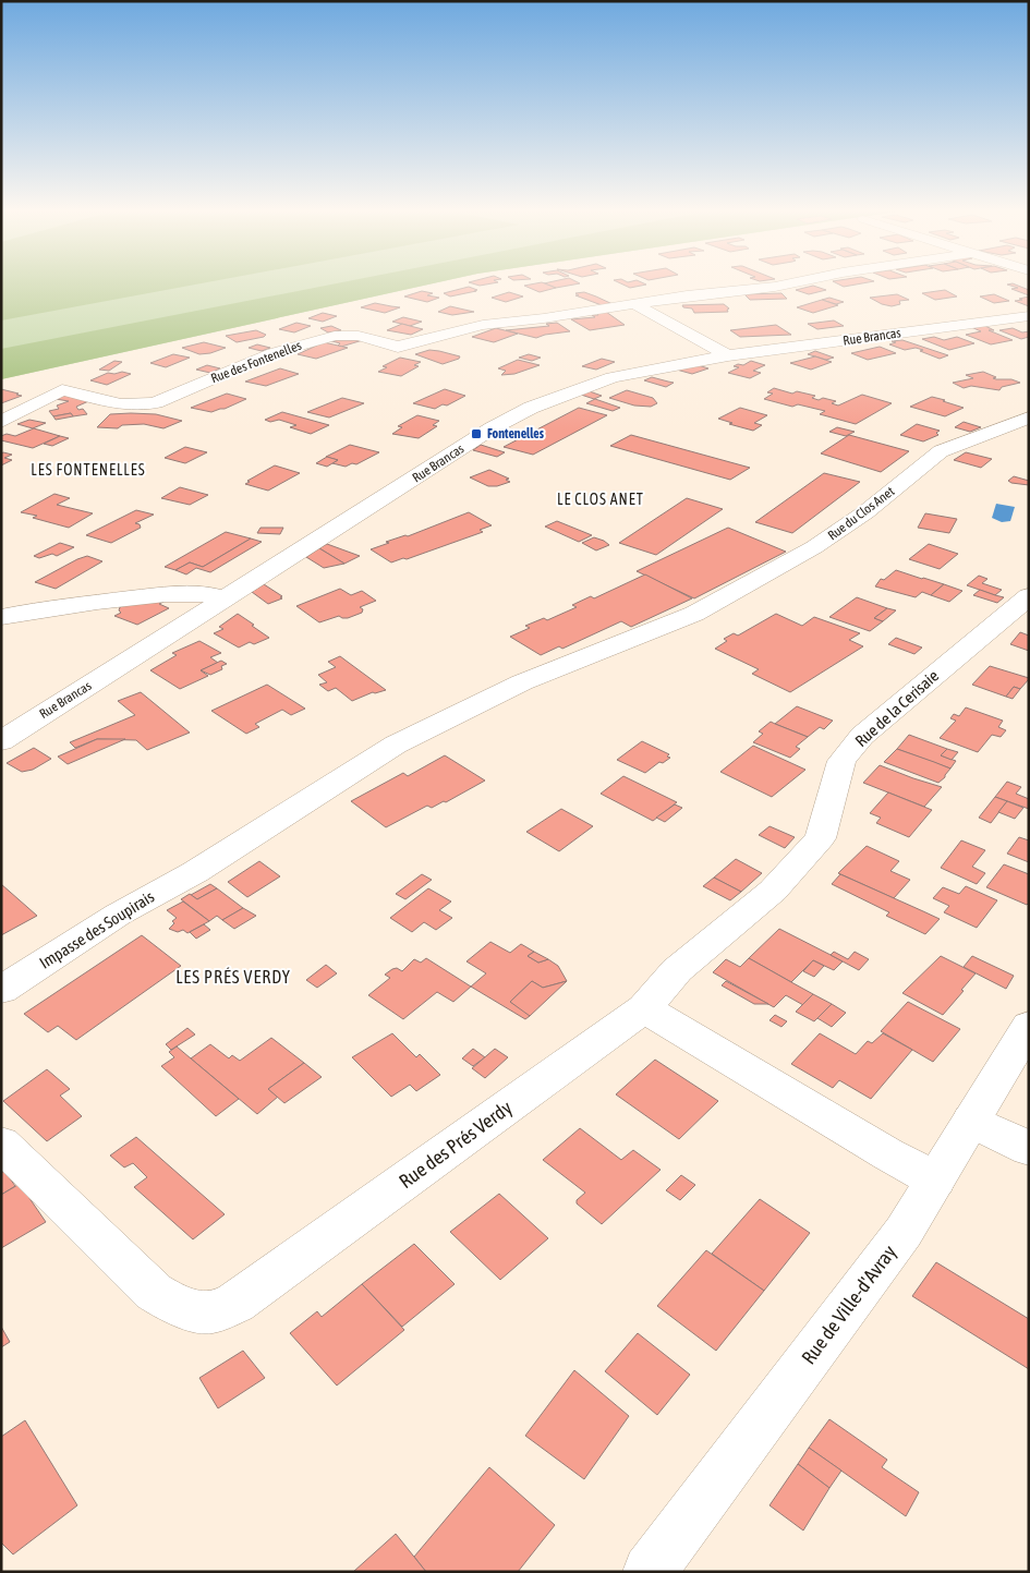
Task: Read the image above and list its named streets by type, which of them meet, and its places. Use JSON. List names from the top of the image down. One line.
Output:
{"streets":{"street":["Rue Brancas","Rue des Fontenelles","Rue du Clos Anet","Rue de la Cerisaie","Impasse des Soupirais","Rue des Prés Verdy","Rue de Ville-d'Avray"]},"crossings":[["Rue du Clos Anet","Impasse des Soupirais"],["Rue de la Cerisaie","Rue des Prés Verdy"]],"districts":["LES FONTENELLES","LE CLOS ANET","LES PRÉS VERDY"],"places":{"transit":["Fontenelles"]}}
